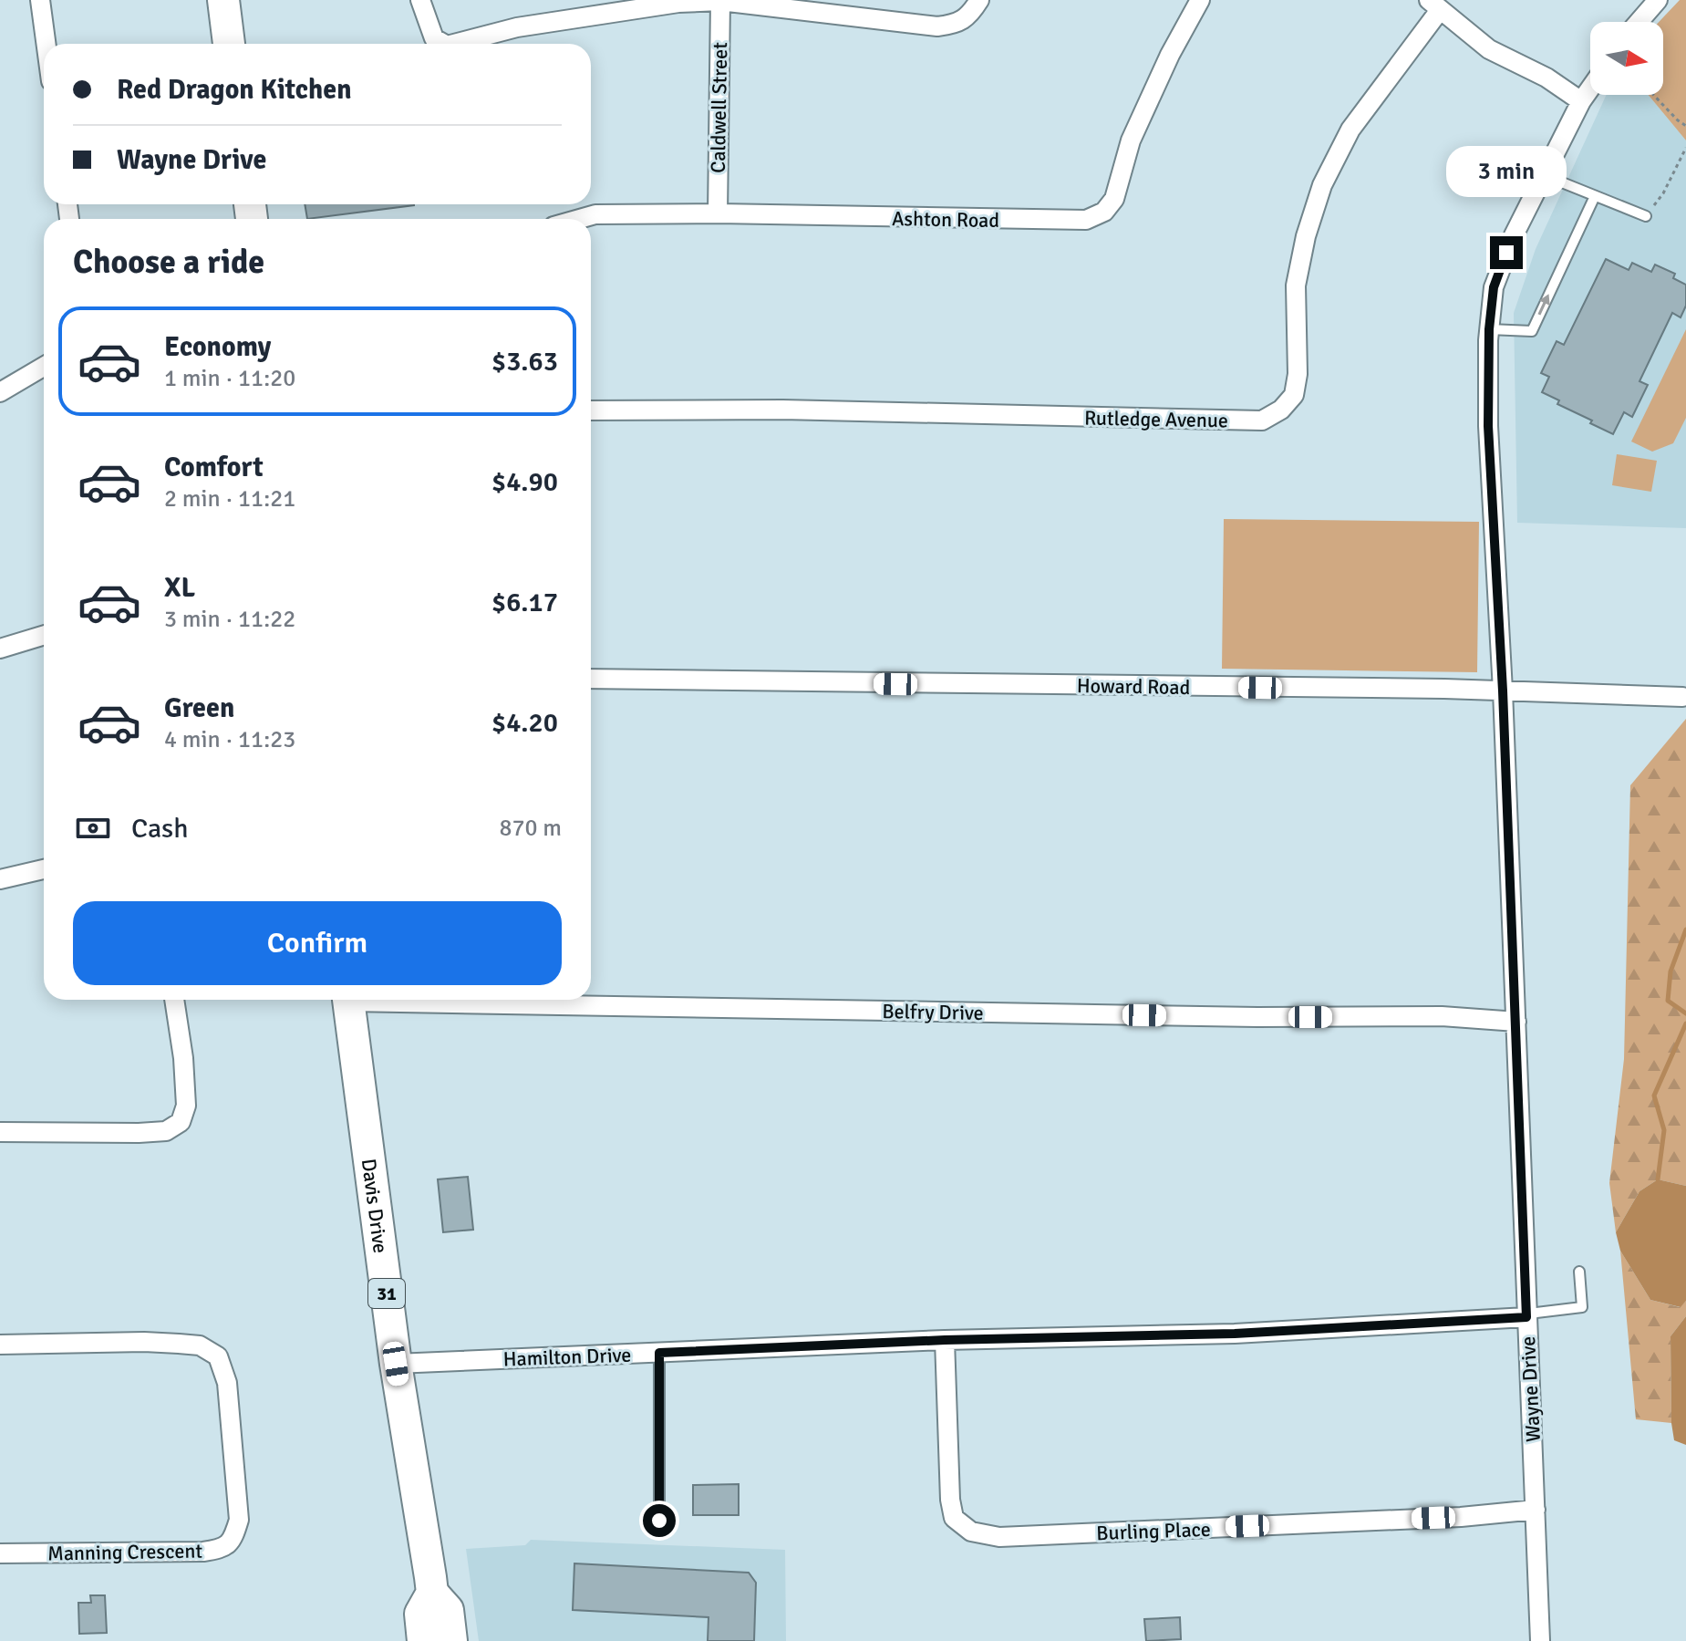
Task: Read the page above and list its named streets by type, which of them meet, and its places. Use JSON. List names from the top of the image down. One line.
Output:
{"streets":{"main road":["Davis Drive","31"],"street":["Caldwell Street","Ashton Road","Rutledge Avenue","Howard Road","Belfry Drive","Hamilton Drive","Wayne Drive","Burling Place","Manning Crescent"]},"crossings":[["Caldwell Street","Ashton Road"],["Howard Road","Wayne Drive"],["Belfry Drive","Wayne Drive"],["Davis Drive","Hamilton Drive"],["Hamilton Drive","Wayne Drive"],["Hamilton Drive","Burling Place"],["Wayne Drive","Burling Place"]],"north":"right","page":{"banner":["Red Dragon Kitchen","Wayne Drive"],"bubble":"3 min","heading":"Choose a ride","list":[{"name":"Economy","note":"1 min · 11:20","value":"$3.63"},{"name":"Comfort","note":"2 min · 11:21","value":"$4.90"},{"name":"XL","note":"3 min · 11:22","value":"$6.17"},{"name":"Green","note":"4 min · 11:23","value":"$4.20"}],"pay":["Cash","870 m"],"buttons":"Confirm"}}
